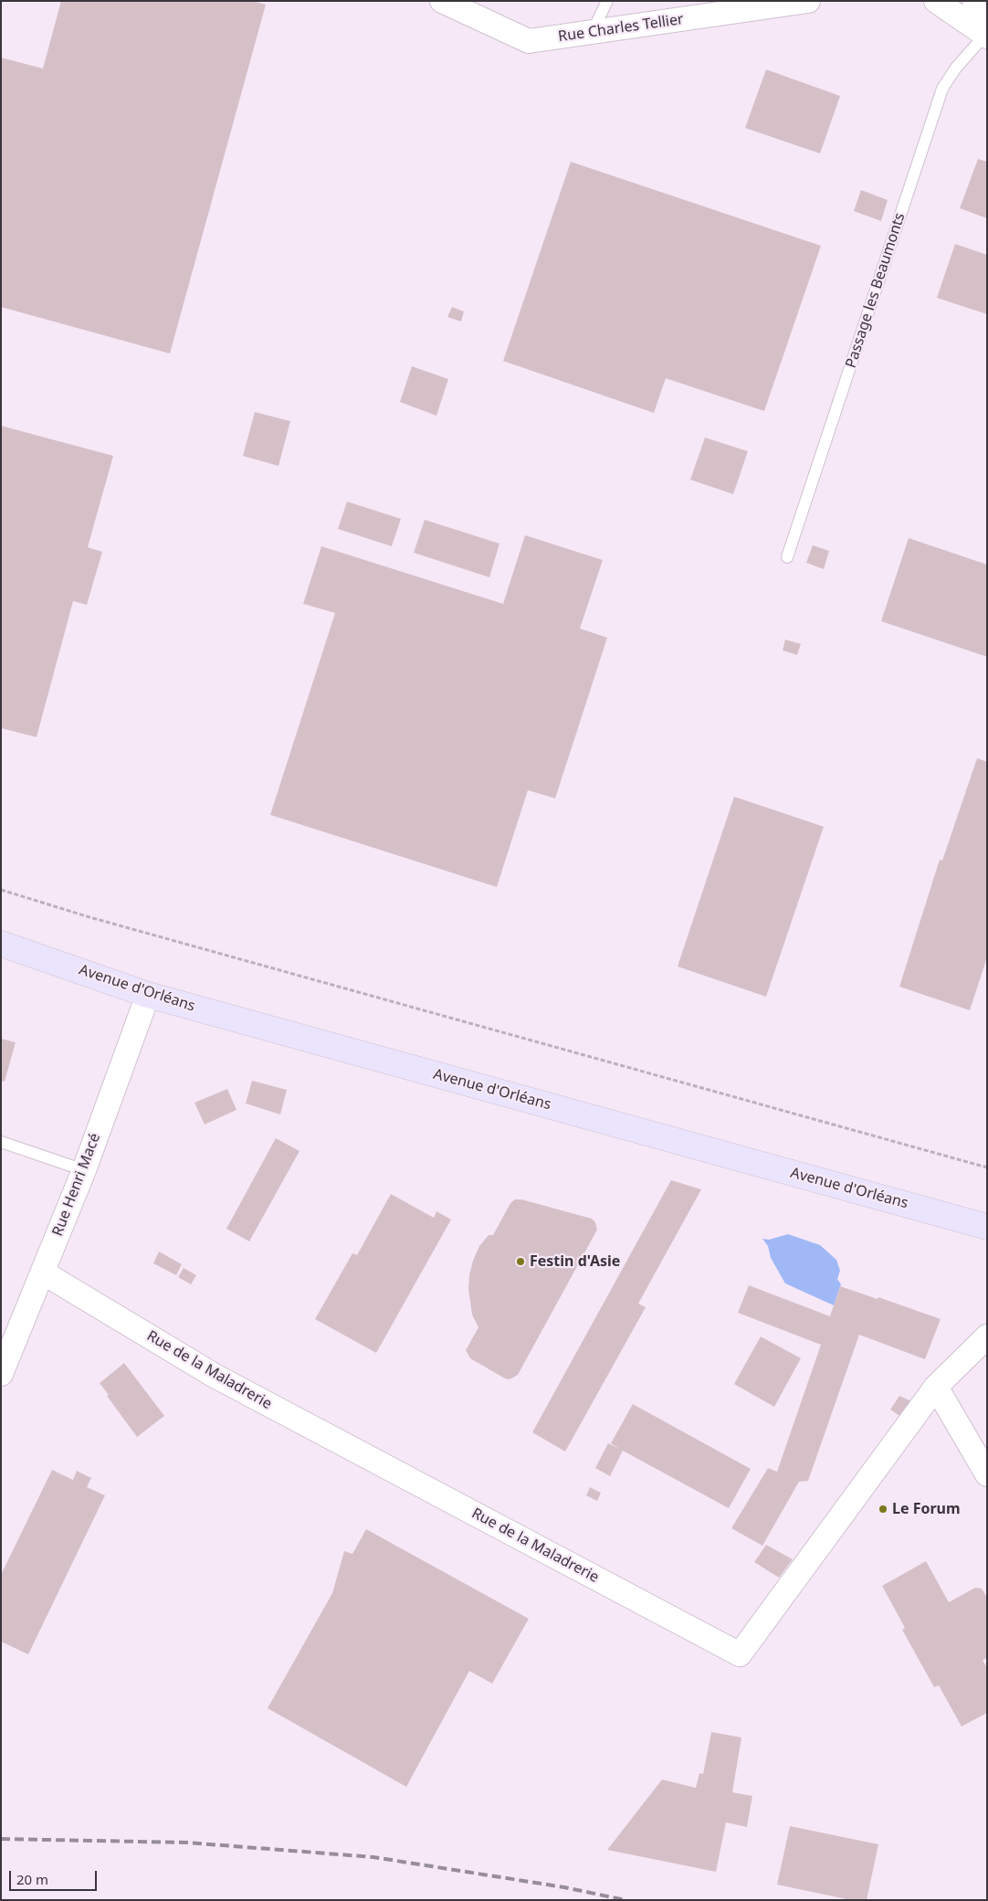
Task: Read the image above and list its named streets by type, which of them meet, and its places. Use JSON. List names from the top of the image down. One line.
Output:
{"streets":{"main road":["Avenue d'Orléans"],"street":["Rue Charles Tellier","Rue Henri Macé","Rue de la Maladrerie"],"lane":["Passage les Beaumonts"]},"crossings":[["Avenue d'Orléans","Rue Henri Macé"],["Rue Henri Macé","Rue de la Maladrerie"]],"places":["Festin d'Asie","Le Forum"],"scale_bar":"20 m"}
